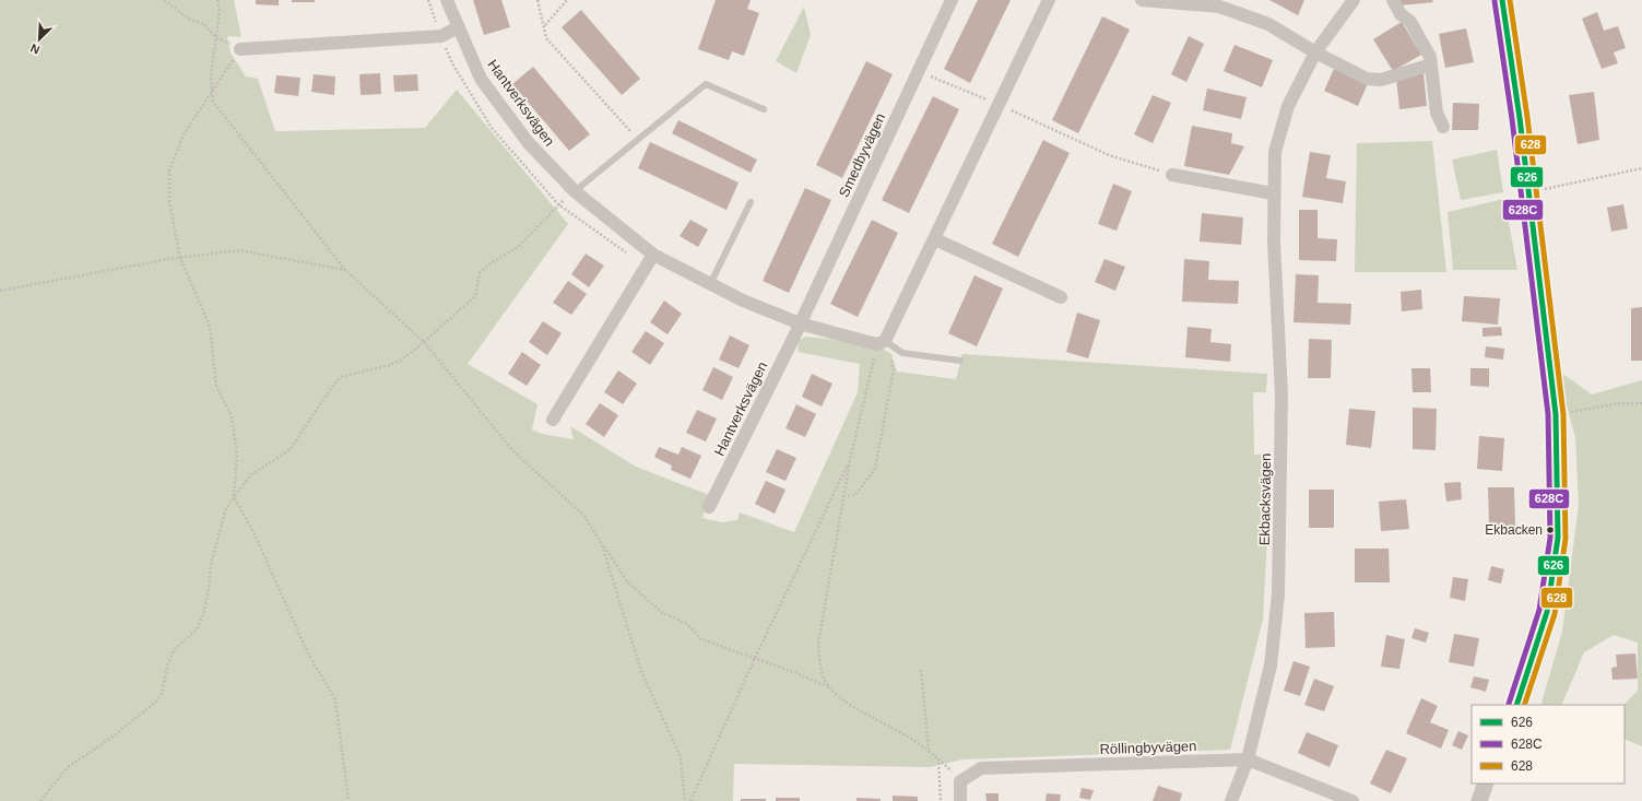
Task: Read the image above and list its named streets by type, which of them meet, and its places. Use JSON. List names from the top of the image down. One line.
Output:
{"streets":{"street":["Hantverksvägen","Smedbyvägen","Ekbacksvägen","Röllingbyvägen"]},"crossings":[["Hantverksvägen","Smedbyvägen"],["Ekbacksvägen","Röllingbyvägen"]],"places":["Ekbacken"],"lines":["transit line 626","transit line 628","transit line 628C"],"legend":["626","628C","628"],"north":"bottom left"}
